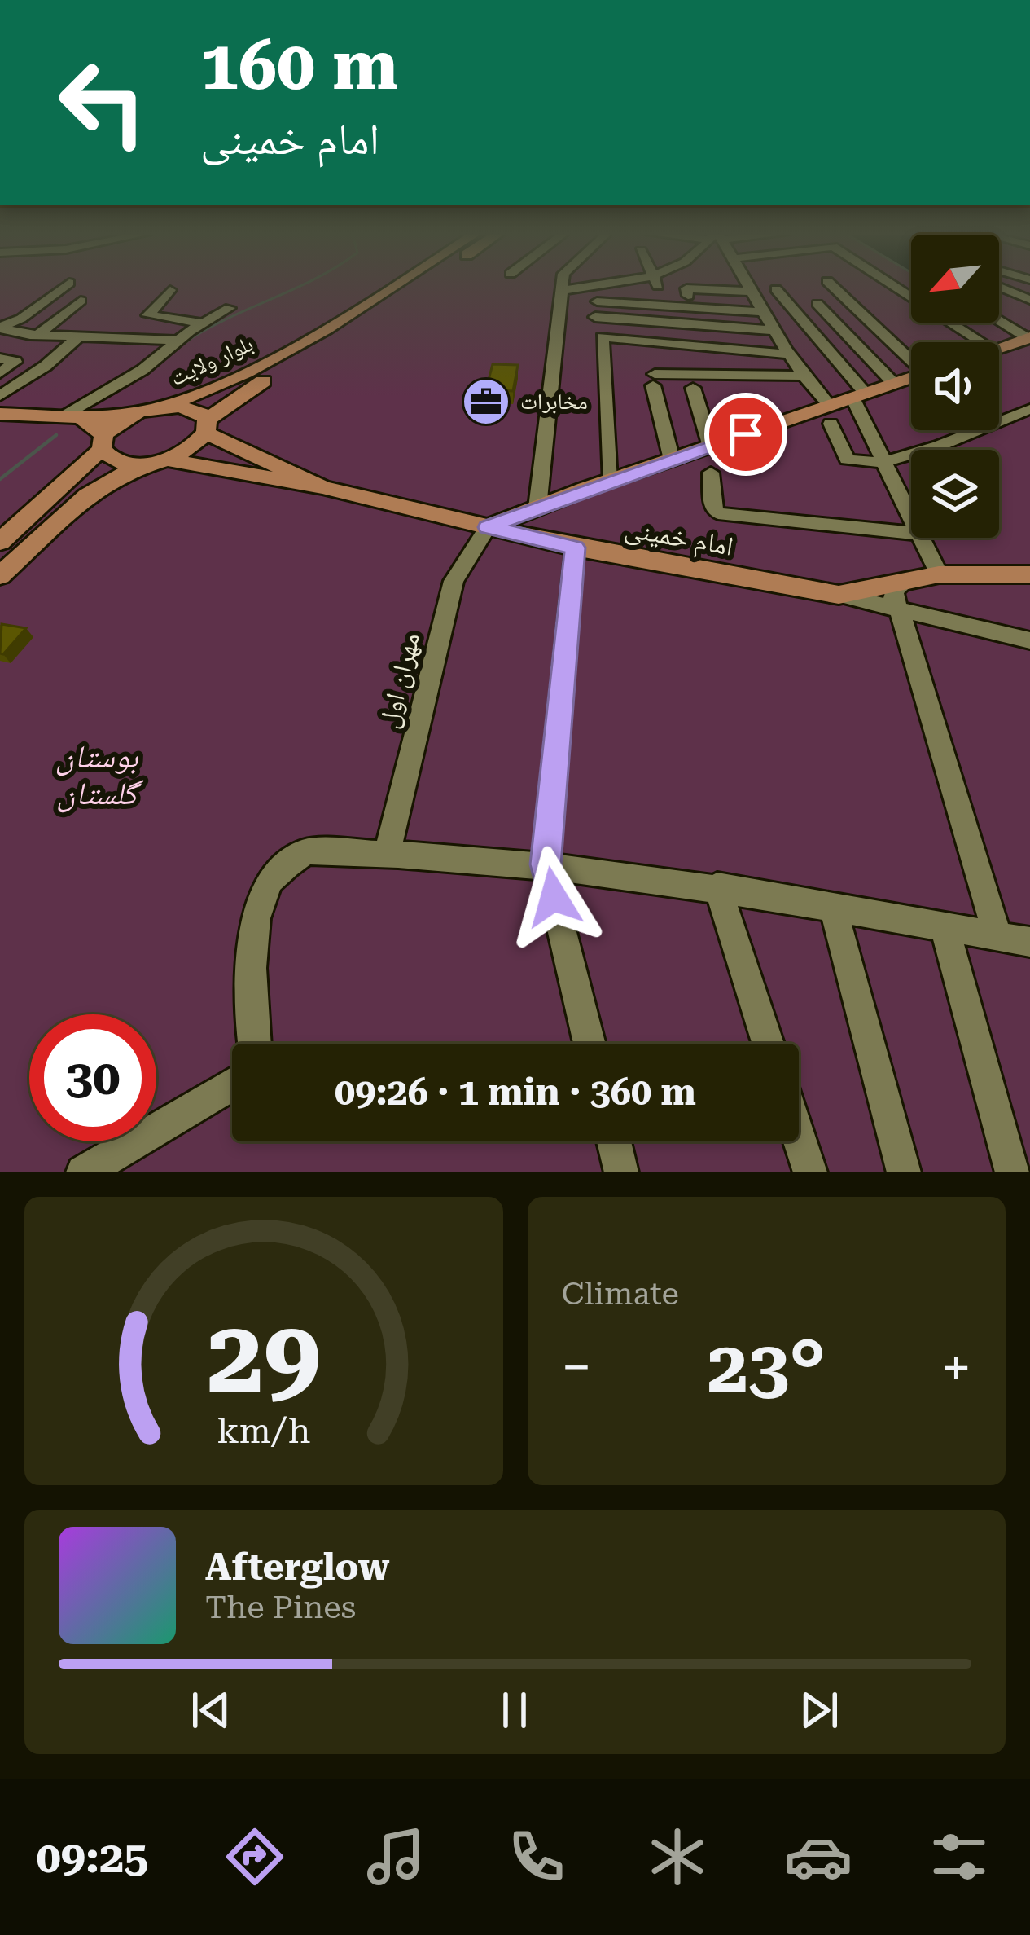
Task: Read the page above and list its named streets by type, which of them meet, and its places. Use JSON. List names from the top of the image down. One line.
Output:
{"streets":{"main road":["بلوار ولایت","امام خمینی"],"street":["مهران اول"]},"crossings":[["امام خمینی","مهران اول"]],"parks":["بوستان گلستان"],"places":{"office":["مخابرات"]},"north":"bottom left","page":{"turn":["160 m","امام خمینی"],"limit":"30","trip":"09:26 · 1 min · 360 m","tile":"Climate","heat":["−","23°","+"],"song":["Afterglow","The Pines"],"tabs":"09:25","gauge":["29","km/h"]}}
